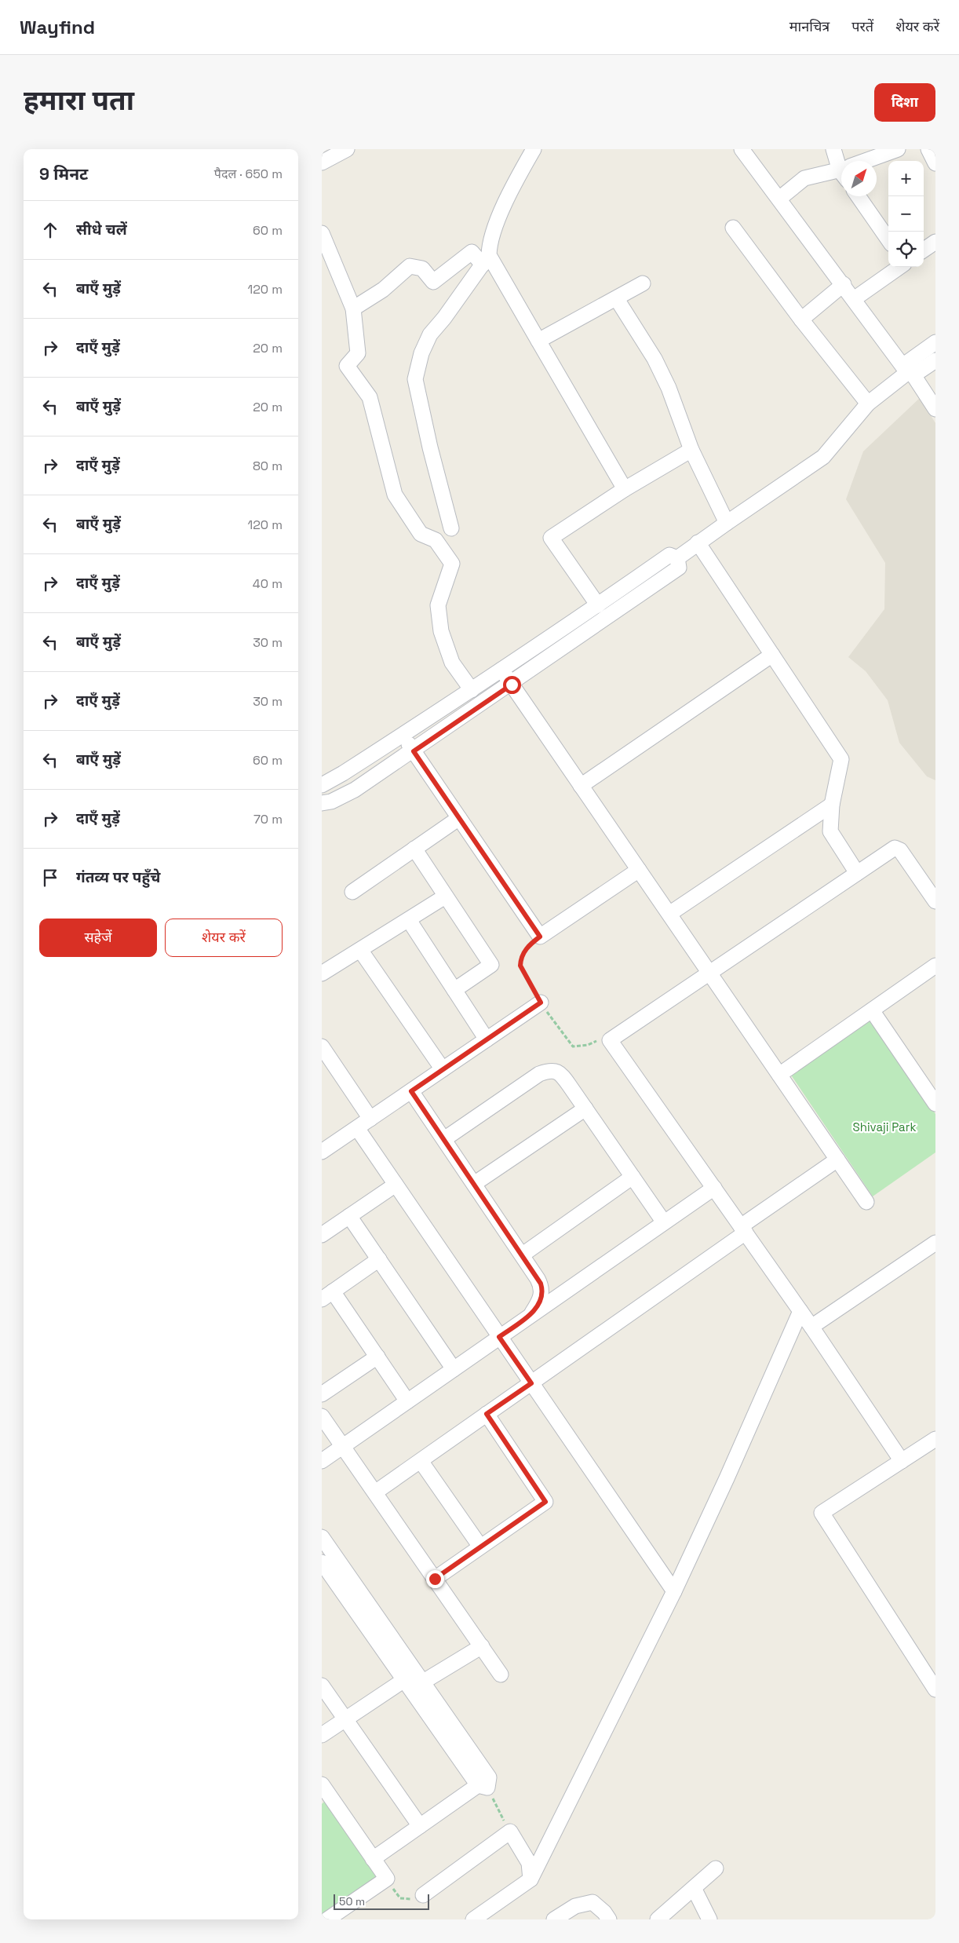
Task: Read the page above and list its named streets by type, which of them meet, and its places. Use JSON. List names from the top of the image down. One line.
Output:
{"parks":["Shivaji Park"],"scale_bar":"50 m","north":"top right","page":{"header":"Wayfind","nav":["मानचित्र","परतें","शेयर करें"],"title":"हमारा पता","buttons":["दिशा",["सहेजें","शेयर करें"]],"heading":["9 मिनट","पैदल · 650 m"],"map_buttons":["+","−"],"list":[["सीधे चलें","60 m"],["बाएँ मुड़ें","120 m"],["दाएँ मुड़ें","20 m"],["बाएँ मुड़ें","20 m"],["दाएँ मुड़ें","80 m"],["बाएँ मुड़ें","120 m"],["दाएँ मुड़ें","40 m"],["बाएँ मुड़ें","30 m"],["दाएँ मुड़ें","30 m"],["बाएँ मुड़ें","60 m"],["दाएँ मुड़ें","70 m"],"गंतव्य पर पहुँचे"],"scale":"50 m"}}
